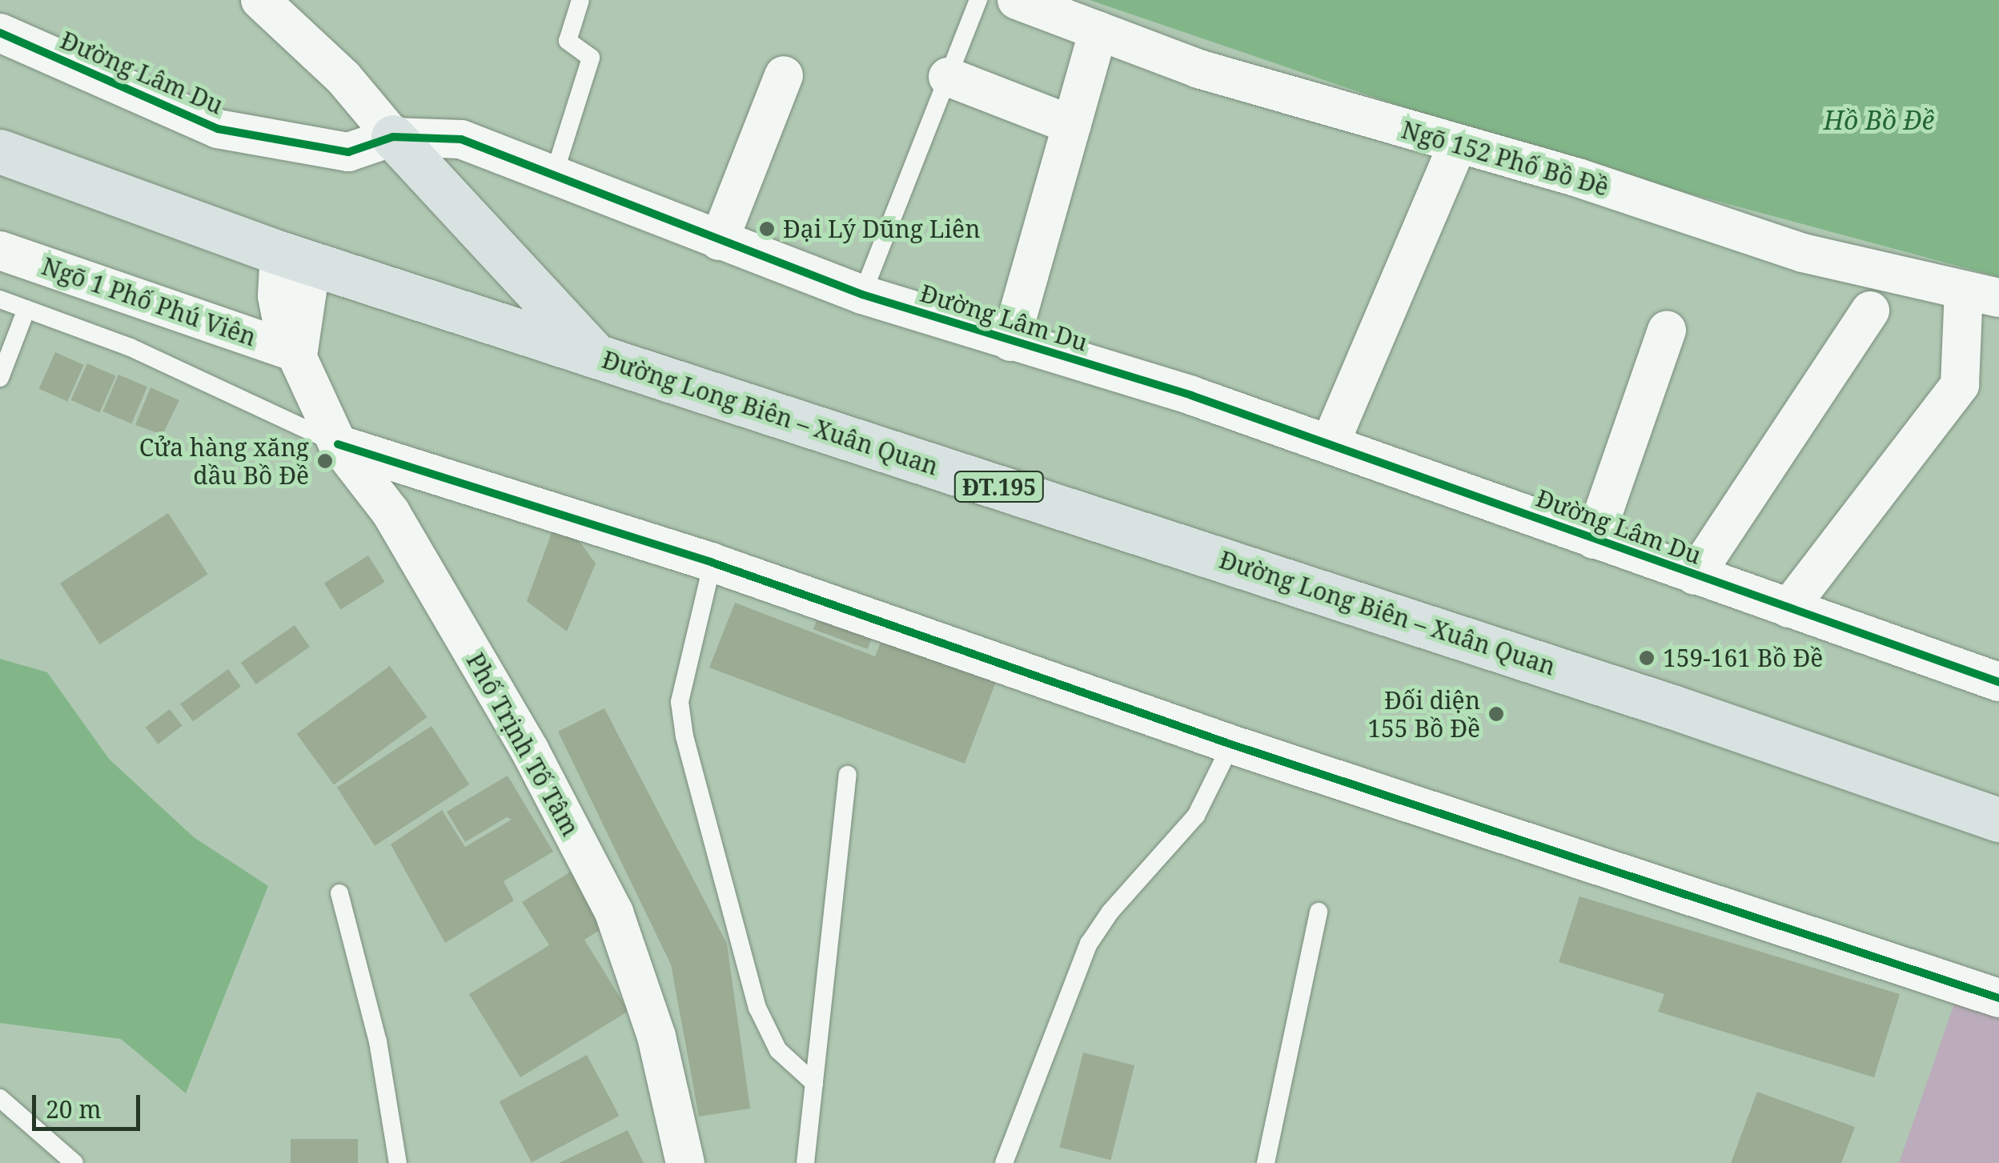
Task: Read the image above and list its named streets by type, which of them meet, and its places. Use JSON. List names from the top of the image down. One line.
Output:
{"streets":{"main road":["Đường Long Biên – Xuân Quan","ĐT.195"],"street":["Đường Lâm Du","Ngõ 152 Phố Bồ Đề","Ngõ 1 Phố Phú Viên","Phố Trịnh Tố Tâm"]},"crossings":[["Ngõ 1 Phố Phú Viên","Phố Trịnh Tố Tâm"]],"water":["Hồ Bồ Đề"],"places":["Đại Lý Dũng Liên","Cửa hàng xăng dầu Bồ Đề","159-161 Bồ Đề","Đối diện 155 Bồ Đề"],"scale_bar":"20 m"}
